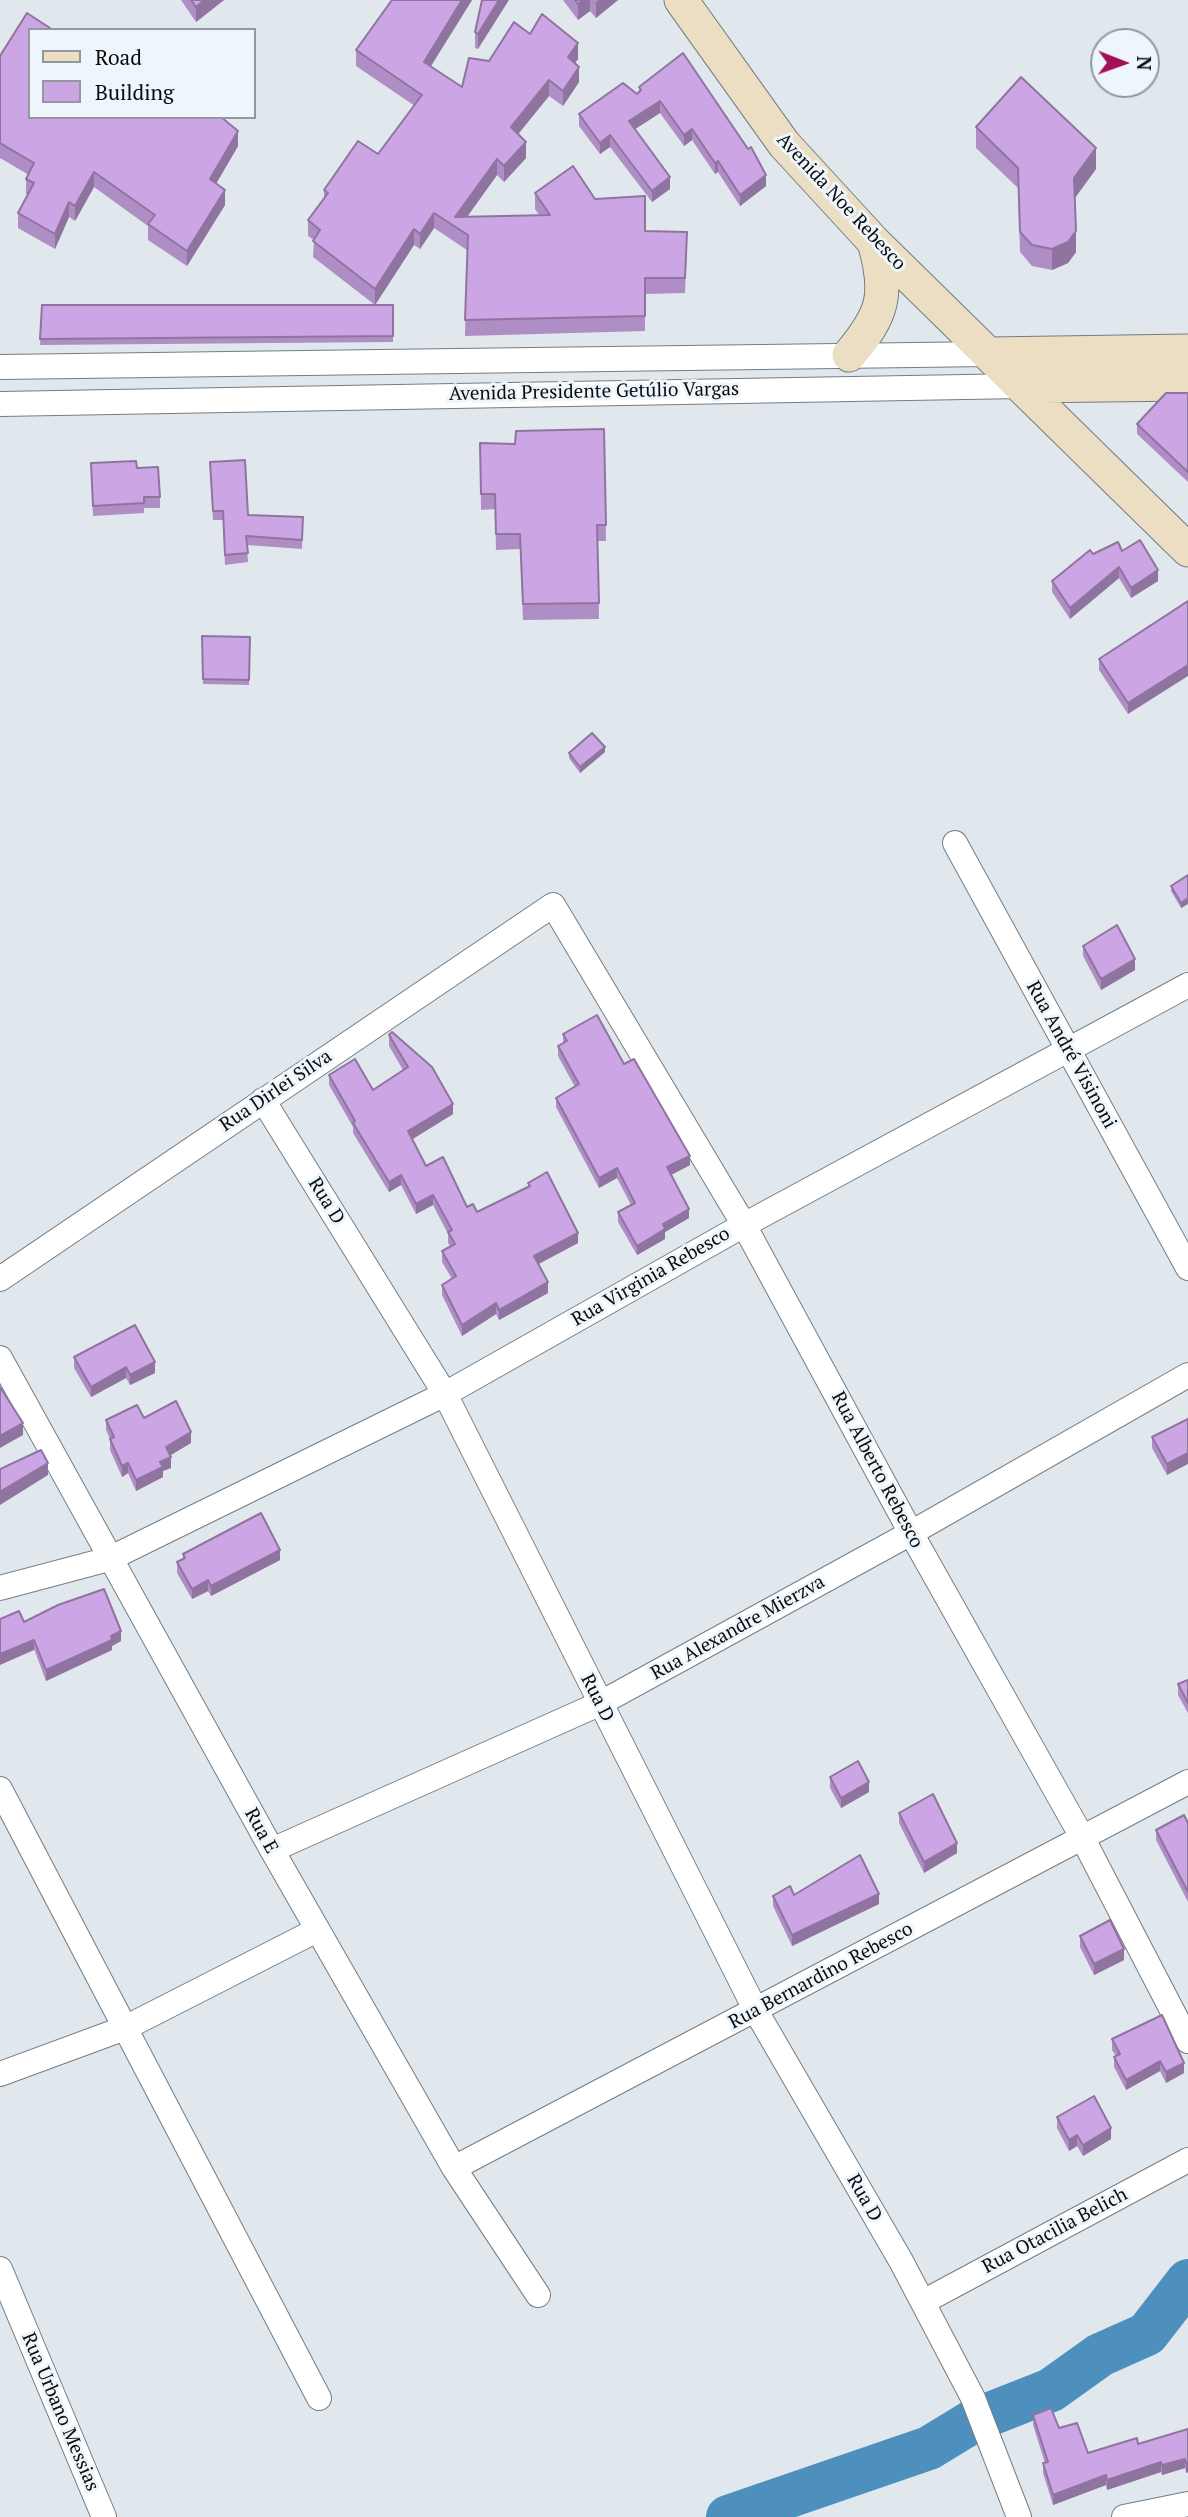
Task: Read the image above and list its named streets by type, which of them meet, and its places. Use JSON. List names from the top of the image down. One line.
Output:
{"streets":{"main road":["Avenida Noe Rebesco","Avenida Presidente Getúlio Vargas"],"street":["Rua André Visinoni","Rua Dirlei Silva","Rua D","Rua Virginia Rebesco","Rua Alberto Rebesco","Rua Alexandre Mierzva","Rua E","Rua Bernardino Rebesco","Rua Otacilia Belich","Rua Urbano Messias"]},"crossings":[["Avenida Noe Rebesco","Avenida Presidente Getúlio Vargas"],["Rua André Visinoni","Rua Virginia Rebesco"],["Rua Dirlei Silva","Rua D"],["Rua Dirlei Silva","Rua Alberto Rebesco"],["Rua D","Rua Virginia Rebesco"],["Rua D","Rua Alexandre Mierzva"],["Rua D","Rua Bernardino Rebesco"],["Rua D","Rua Otacilia Belich"],["Rua Virginia Rebesco","Rua Alberto Rebesco"],["Rua Virginia Rebesco","Rua E"],["Rua Alberto Rebesco","Rua Alexandre Mierzva"],["Rua Alberto Rebesco","Rua Bernardino Rebesco"],["Rua Alexandre Mierzva","Rua E"],["Rua E","Rua Bernardino Rebesco"]],"legend":["Road","Building"],"north":"right"}
